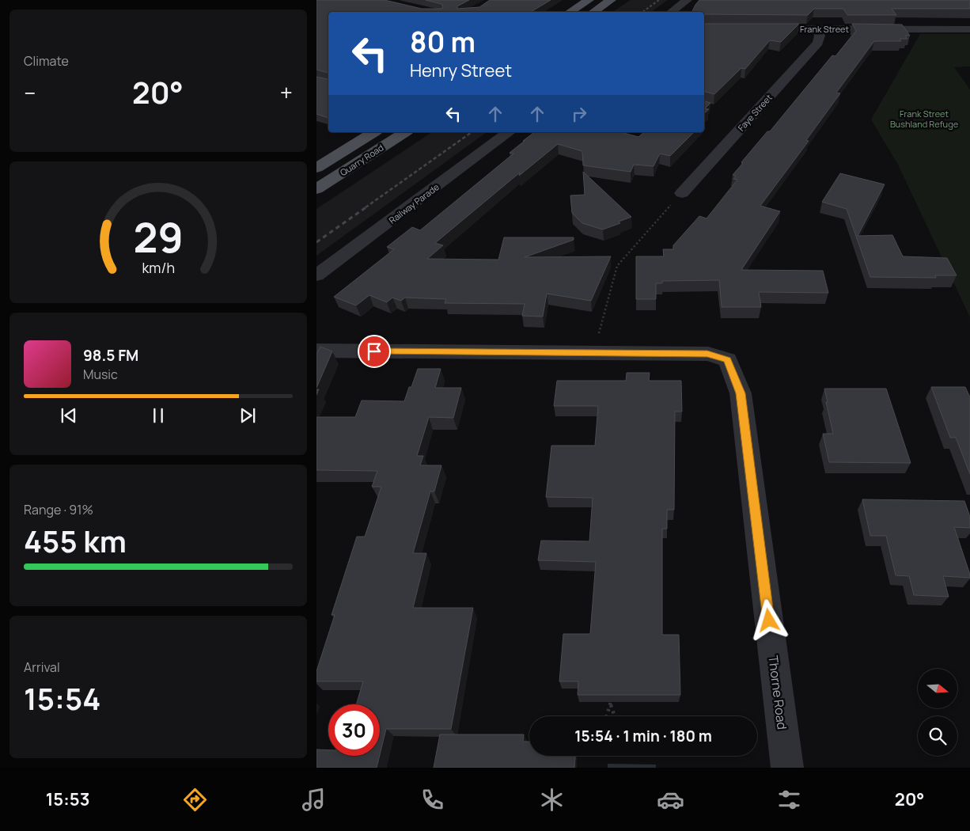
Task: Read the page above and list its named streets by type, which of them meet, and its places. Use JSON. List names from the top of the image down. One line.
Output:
{"streets":{"main road":["Quarry Road"],"street":["Frank Street","Faye Street","Railway Parade","Thorne Road"]},"crossings":[["Frank Street","Faye Street"]],"parks":["Frank Street Bushland Refuge"],"north":"right","page":{"tile":["Climate",["Range · 91%","455 km"],["Arrival","15:54"]],"turn":["80 m","Henry Street"],"heat":["−","20°","+"],"song":["98.5 FM","Music"],"limit":"30","trip":"15:54 · 1 min · 180 m","tabs":["15:53","20°"],"gauge":["29","km/h"]}}
